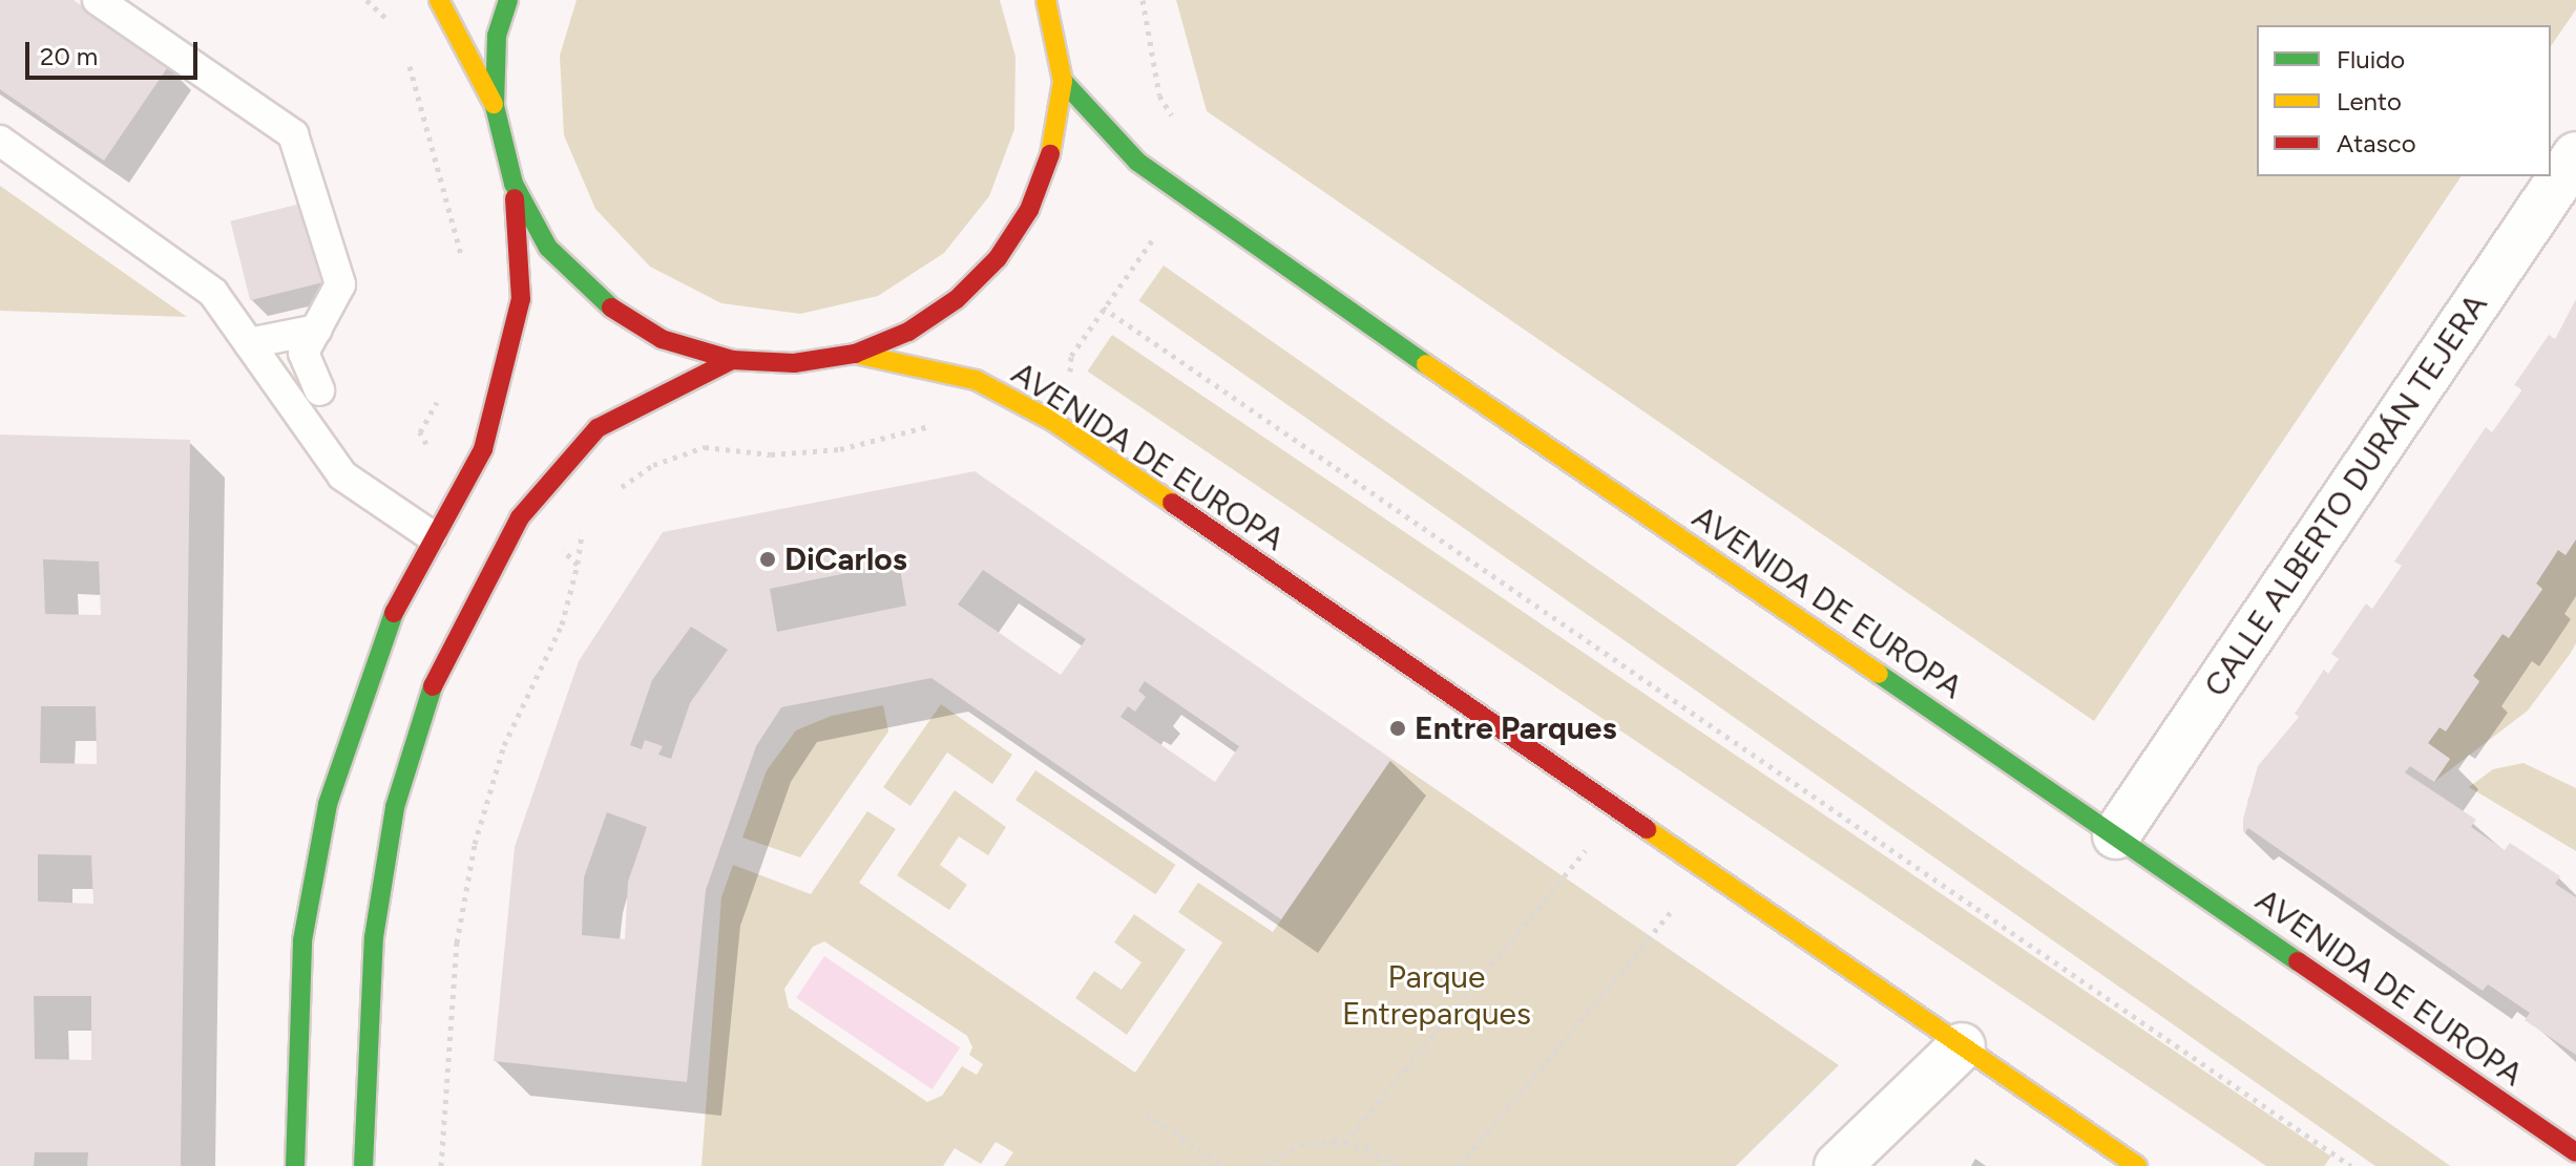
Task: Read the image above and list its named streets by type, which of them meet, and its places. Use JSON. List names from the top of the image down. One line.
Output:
{"streets":{"main road":["AVENIDA DE EUROPA"],"street":["CALLE ALBERTO DURÁN TEJERA"]},"crossings":[["AVENIDA DE EUROPA","CALLE ALBERTO DURÁN TEJERA"]],"parks":["Parque Entreparques"],"places":["DiCarlos","Entre Parques"],"legend":["Fluido","Lento","Atasco"],"scale_bar":"20 m"}
